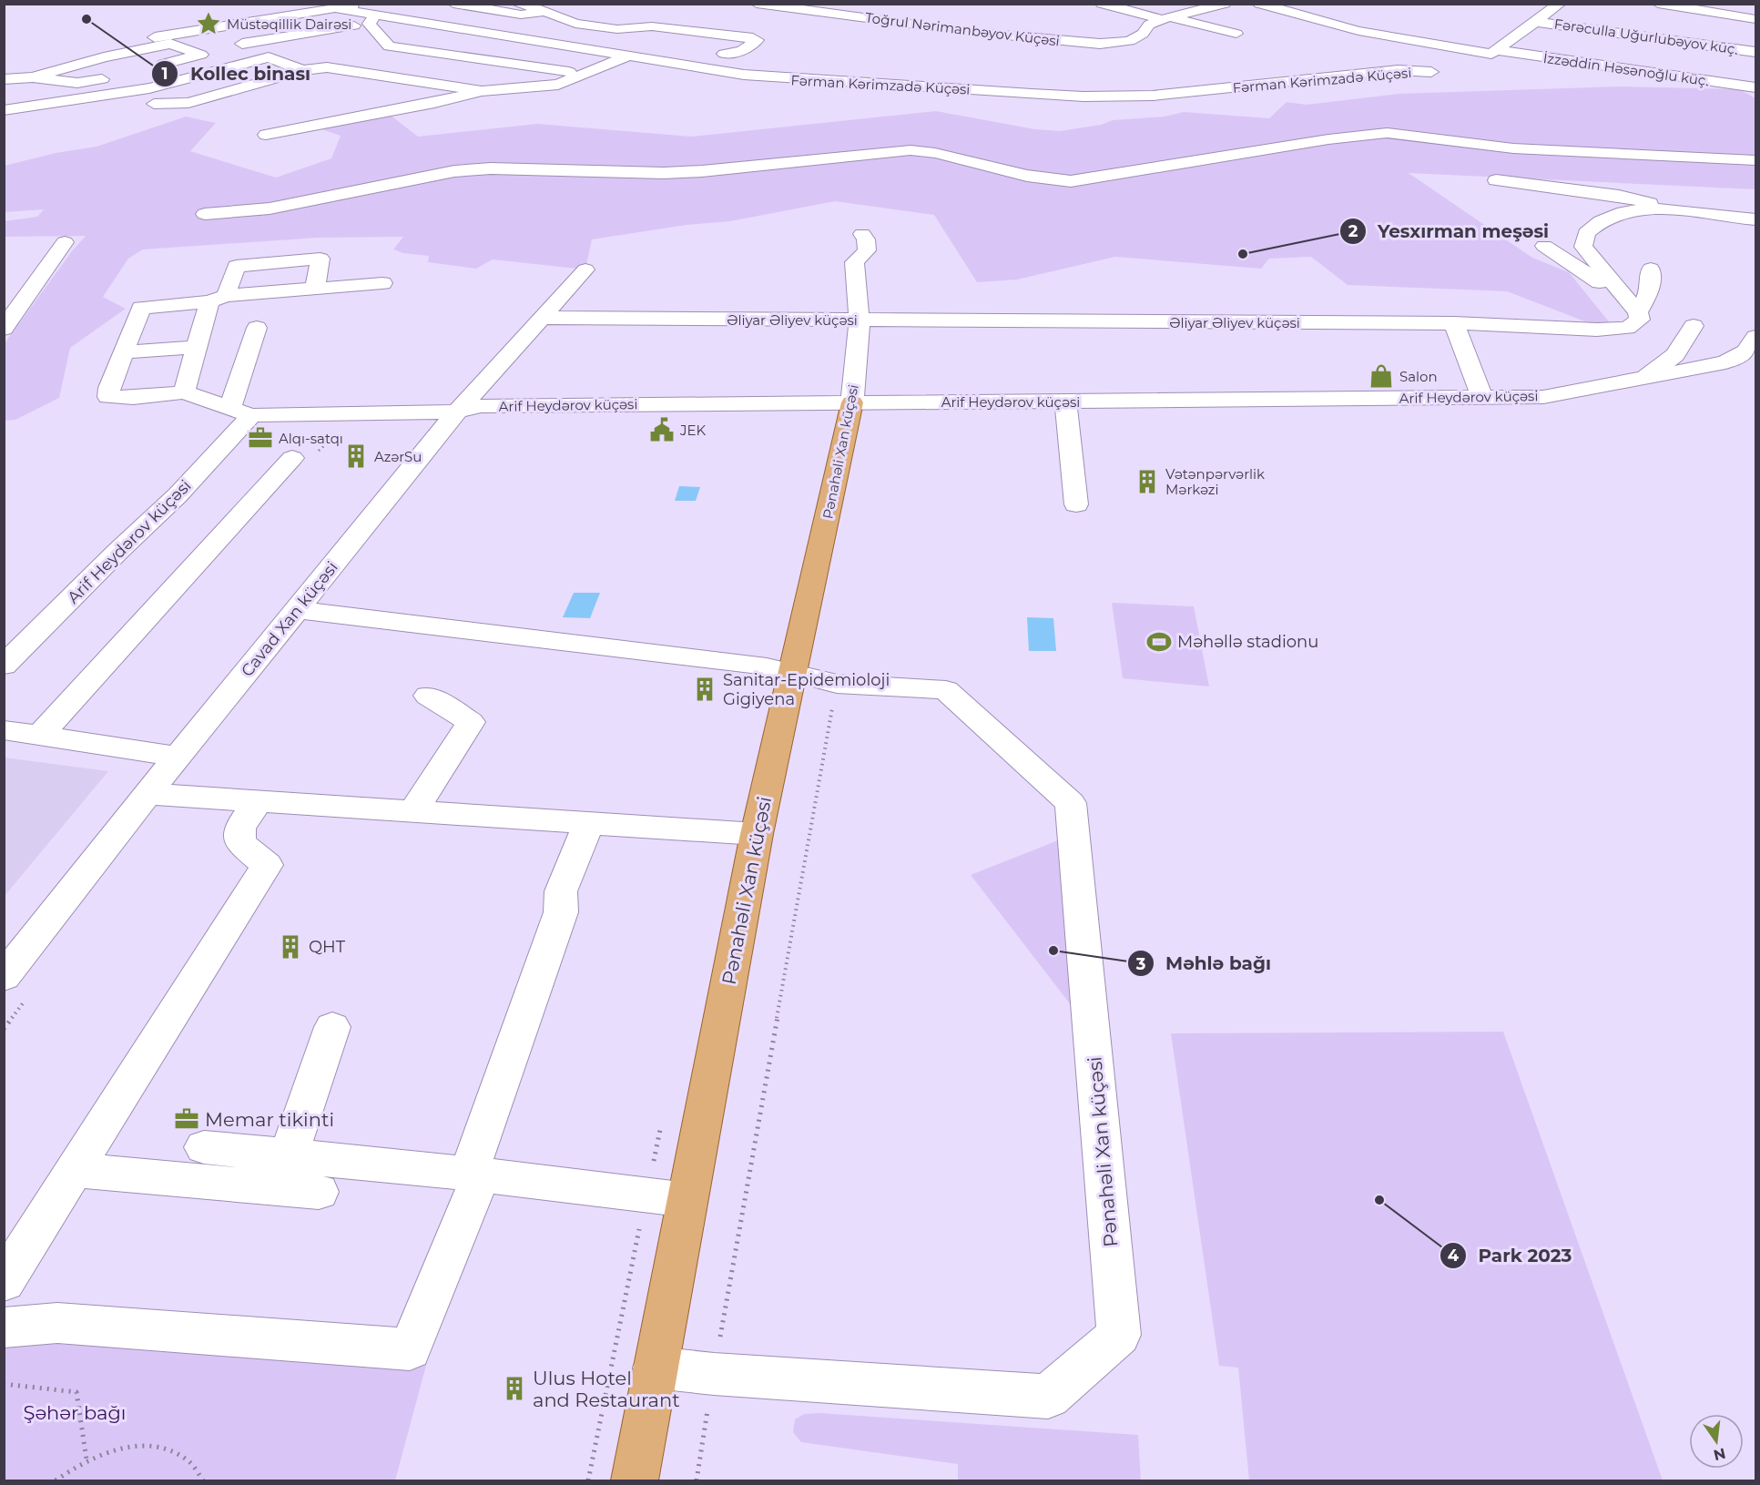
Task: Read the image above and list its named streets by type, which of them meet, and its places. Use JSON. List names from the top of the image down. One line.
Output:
{"streets":{"main road":["Pənahəli Xan küçəsi"],"street":["Toğrul Nərimanbəyov Küçəsi","Fərəculla Uğurlubəyov küç.","İzzəddin Həsənoğlu küç.","Fərman Kərimzadə Küçəsi","Əliyar Əliyev küçəsi","Arif Heydərov küçəsi","Cavad Xan küçəsi"]},"crossings":[["Əliyar Əliyev küçəsi","Pənahəli Xan küçəsi"],["Əliyar Əliyev küçəsi","Cavad Xan küçəsi"],["Arif Heydərov küçəsi","Pənahəli Xan küçəsi"],["Arif Heydərov küçəsi","Cavad Xan küçəsi"]],"parks":["Şəhər bağı"],"places":{"other":["Kollec binası","Yesxırman meşəsi","Məhlə bağı","Park 2023"],"place":["Müstəqillik Dairəsi"],"shop":["Salon"],"public building":["JEK"],"office":["Alqı-satqı","Memar tikinti"],"building":["AzərSu","Vətənpərvərlik Mərkəzi","Sanitar-Epidemioloji Gigiyena","QHT","Ulus Hotel and Restaurant"],"sports":["Məhəllə stadionu"]},"north":"bottom"}
